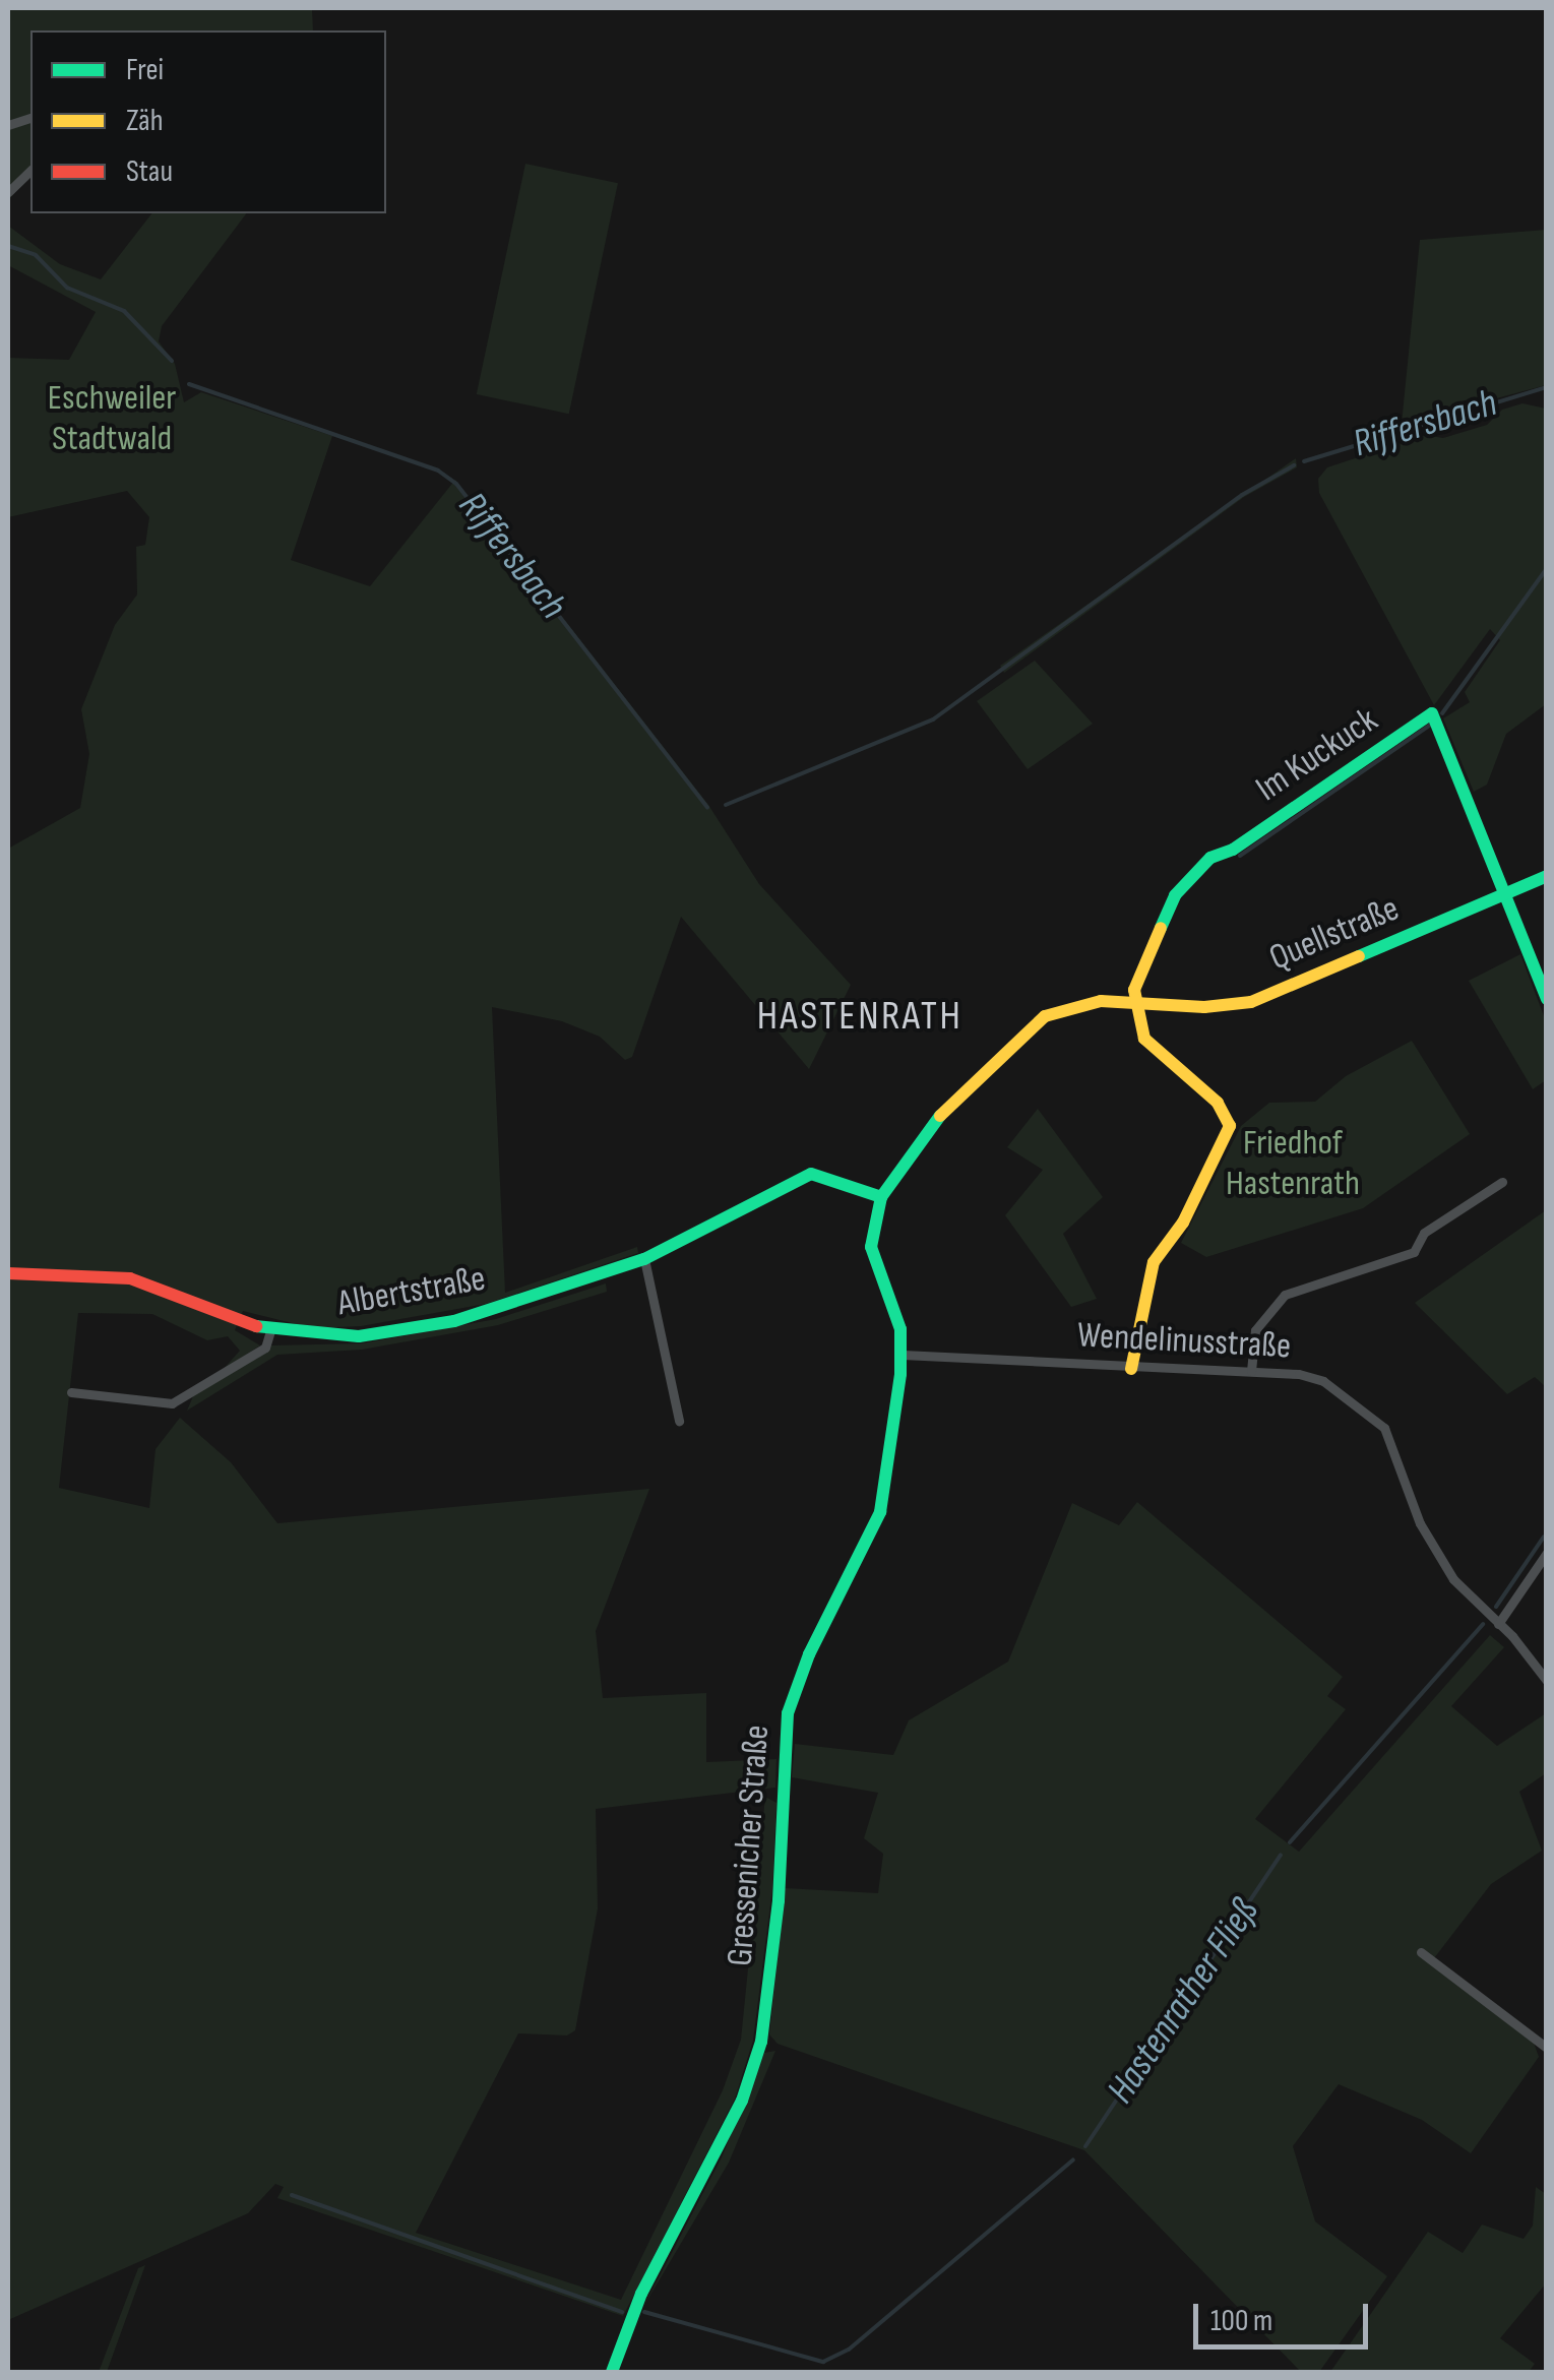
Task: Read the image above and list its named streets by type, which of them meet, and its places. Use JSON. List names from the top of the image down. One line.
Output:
{"streets":{"main road":["Im Kuckuck","Quellstraße","Albertstraße","Gressenicher Straße"],"street":["Wendelinusstraße"]},"crossings":[["Im Kuckuck","Quellstraße"],["Quellstraße","Albertstraße"],["Quellstraße","Gressenicher Straße"],["Albertstraße","Gressenicher Straße"],["Wendelinusstraße","Gressenicher Straße"]],"districts":["HASTENRATH"],"water":["Riffersbach","Hastenrather Fließ"],"parks":["Eschweiler Stadtwald","Friedhof Hastenrath"],"legend":["Frei","Zäh","Stau"],"scale_bar":"100 m"}
